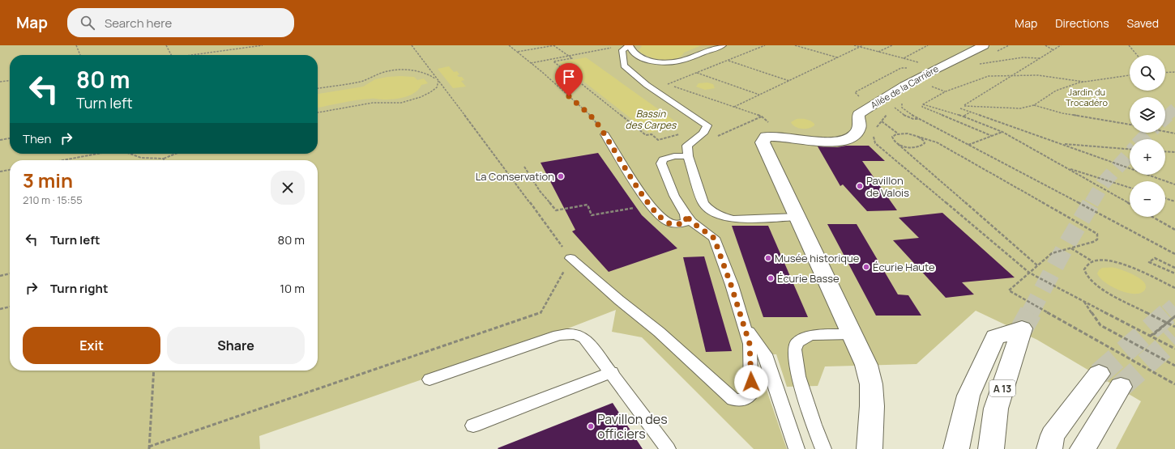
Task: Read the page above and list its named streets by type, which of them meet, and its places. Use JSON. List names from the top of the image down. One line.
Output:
{"streets":{"main road":["Allée de la Carrière","A 13"]},"water":["Bassin des Carpes"],"parks":["Jardin du Trocadéro"],"places":["La Conservation","Pavillon de Valois","Musée historique","Écurie Haute","Écurie Basse","Pavillon des officiers"],"page":{"header":"Map","search":"Search here","nav":["Map","Directions","Saved"],"map_buttons":["+","−"],"turn":["80 m","Turn left"],"then":"Then","heading":["3 min","210 m · 15:55"],"list":[{"name":"Turn left","value":"80 m"},{"name":"Turn right","value":"10 m"}],"buttons":["Exit","Share"]}}
